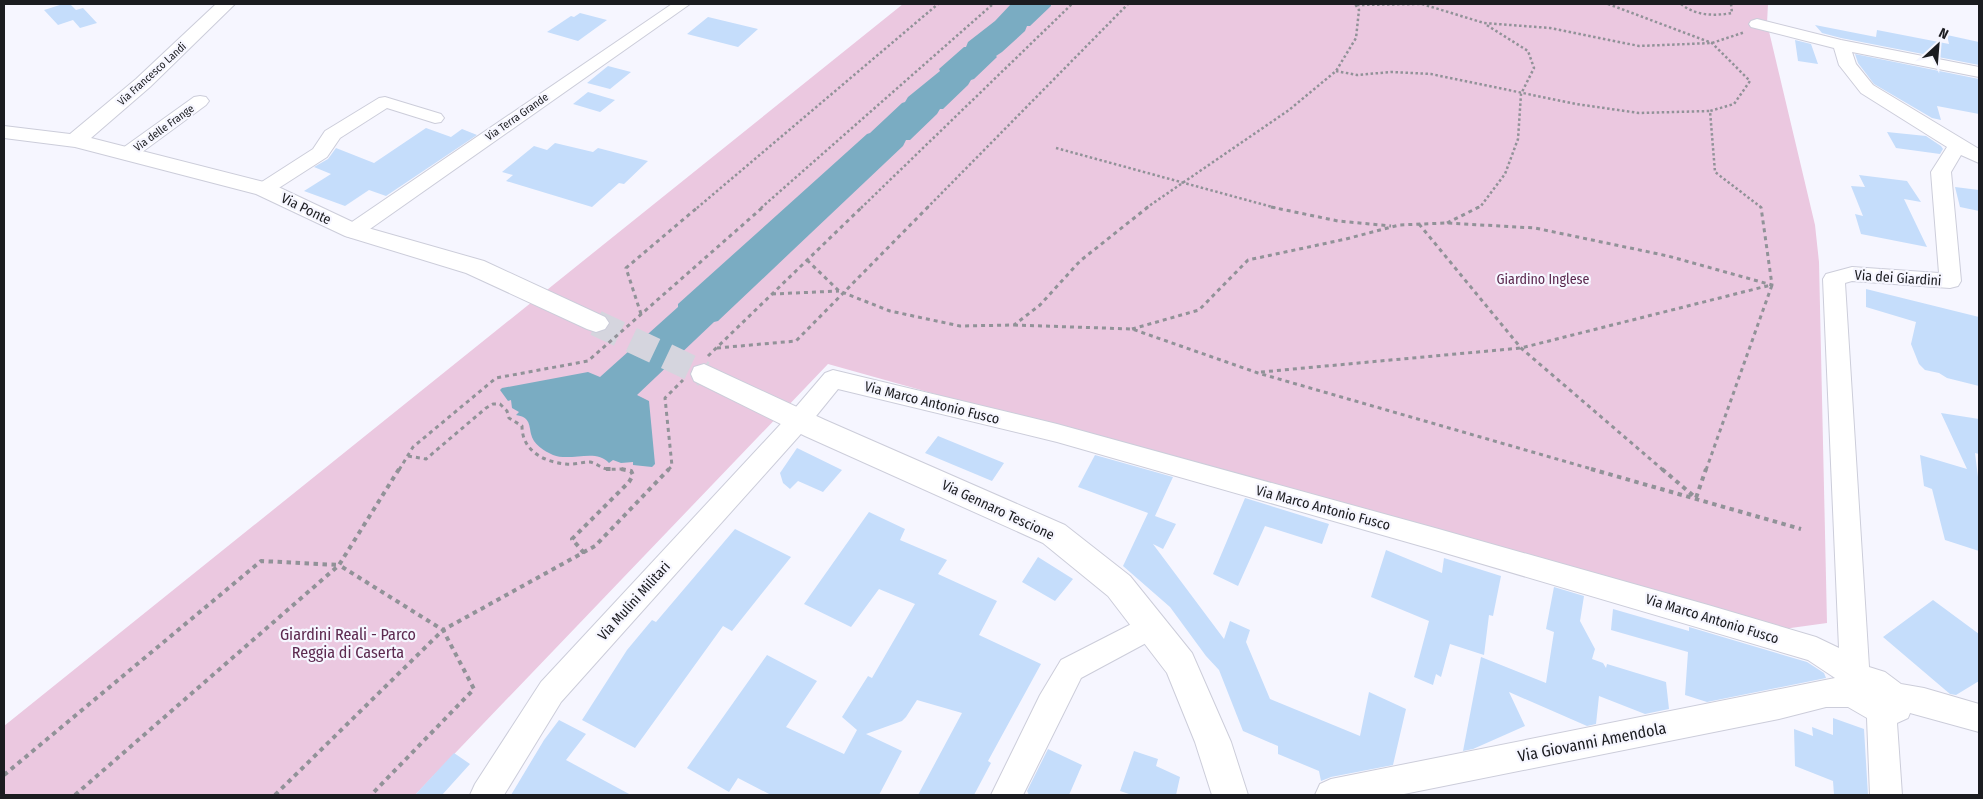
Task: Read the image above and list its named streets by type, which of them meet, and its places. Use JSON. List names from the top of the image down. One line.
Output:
{"streets":{"street":["Via Francesco Landi","Via Terra Grande","Via delle Frange","Via Ponte","Via dei Giardini","Via Marco Antonio Fusco","Via Gennaro Tescione","Via Mulini Militari","Via Giovanni Amendola"]},"crossings":[["Via Francesco Landi","Via Ponte"],["Via Terra Grande","Via Ponte"],["Via delle Frange","Via Ponte"],["Via dei Giardini","Via Marco Antonio Fusco"],["Via dei Giardini","Via Giovanni Amendola"],["Via Marco Antonio Fusco","Via Gennaro Tescione"],["Via Marco Antonio Fusco","Via Mulini Militari"],["Via Marco Antonio Fusco","Via Giovanni Amendola"],["Via Gennaro Tescione","Via Mulini Militari"]],"parks":["Giardino Inglese","Giardini Reali - Parco Reggia di Caserta"],"north":"top right"}
